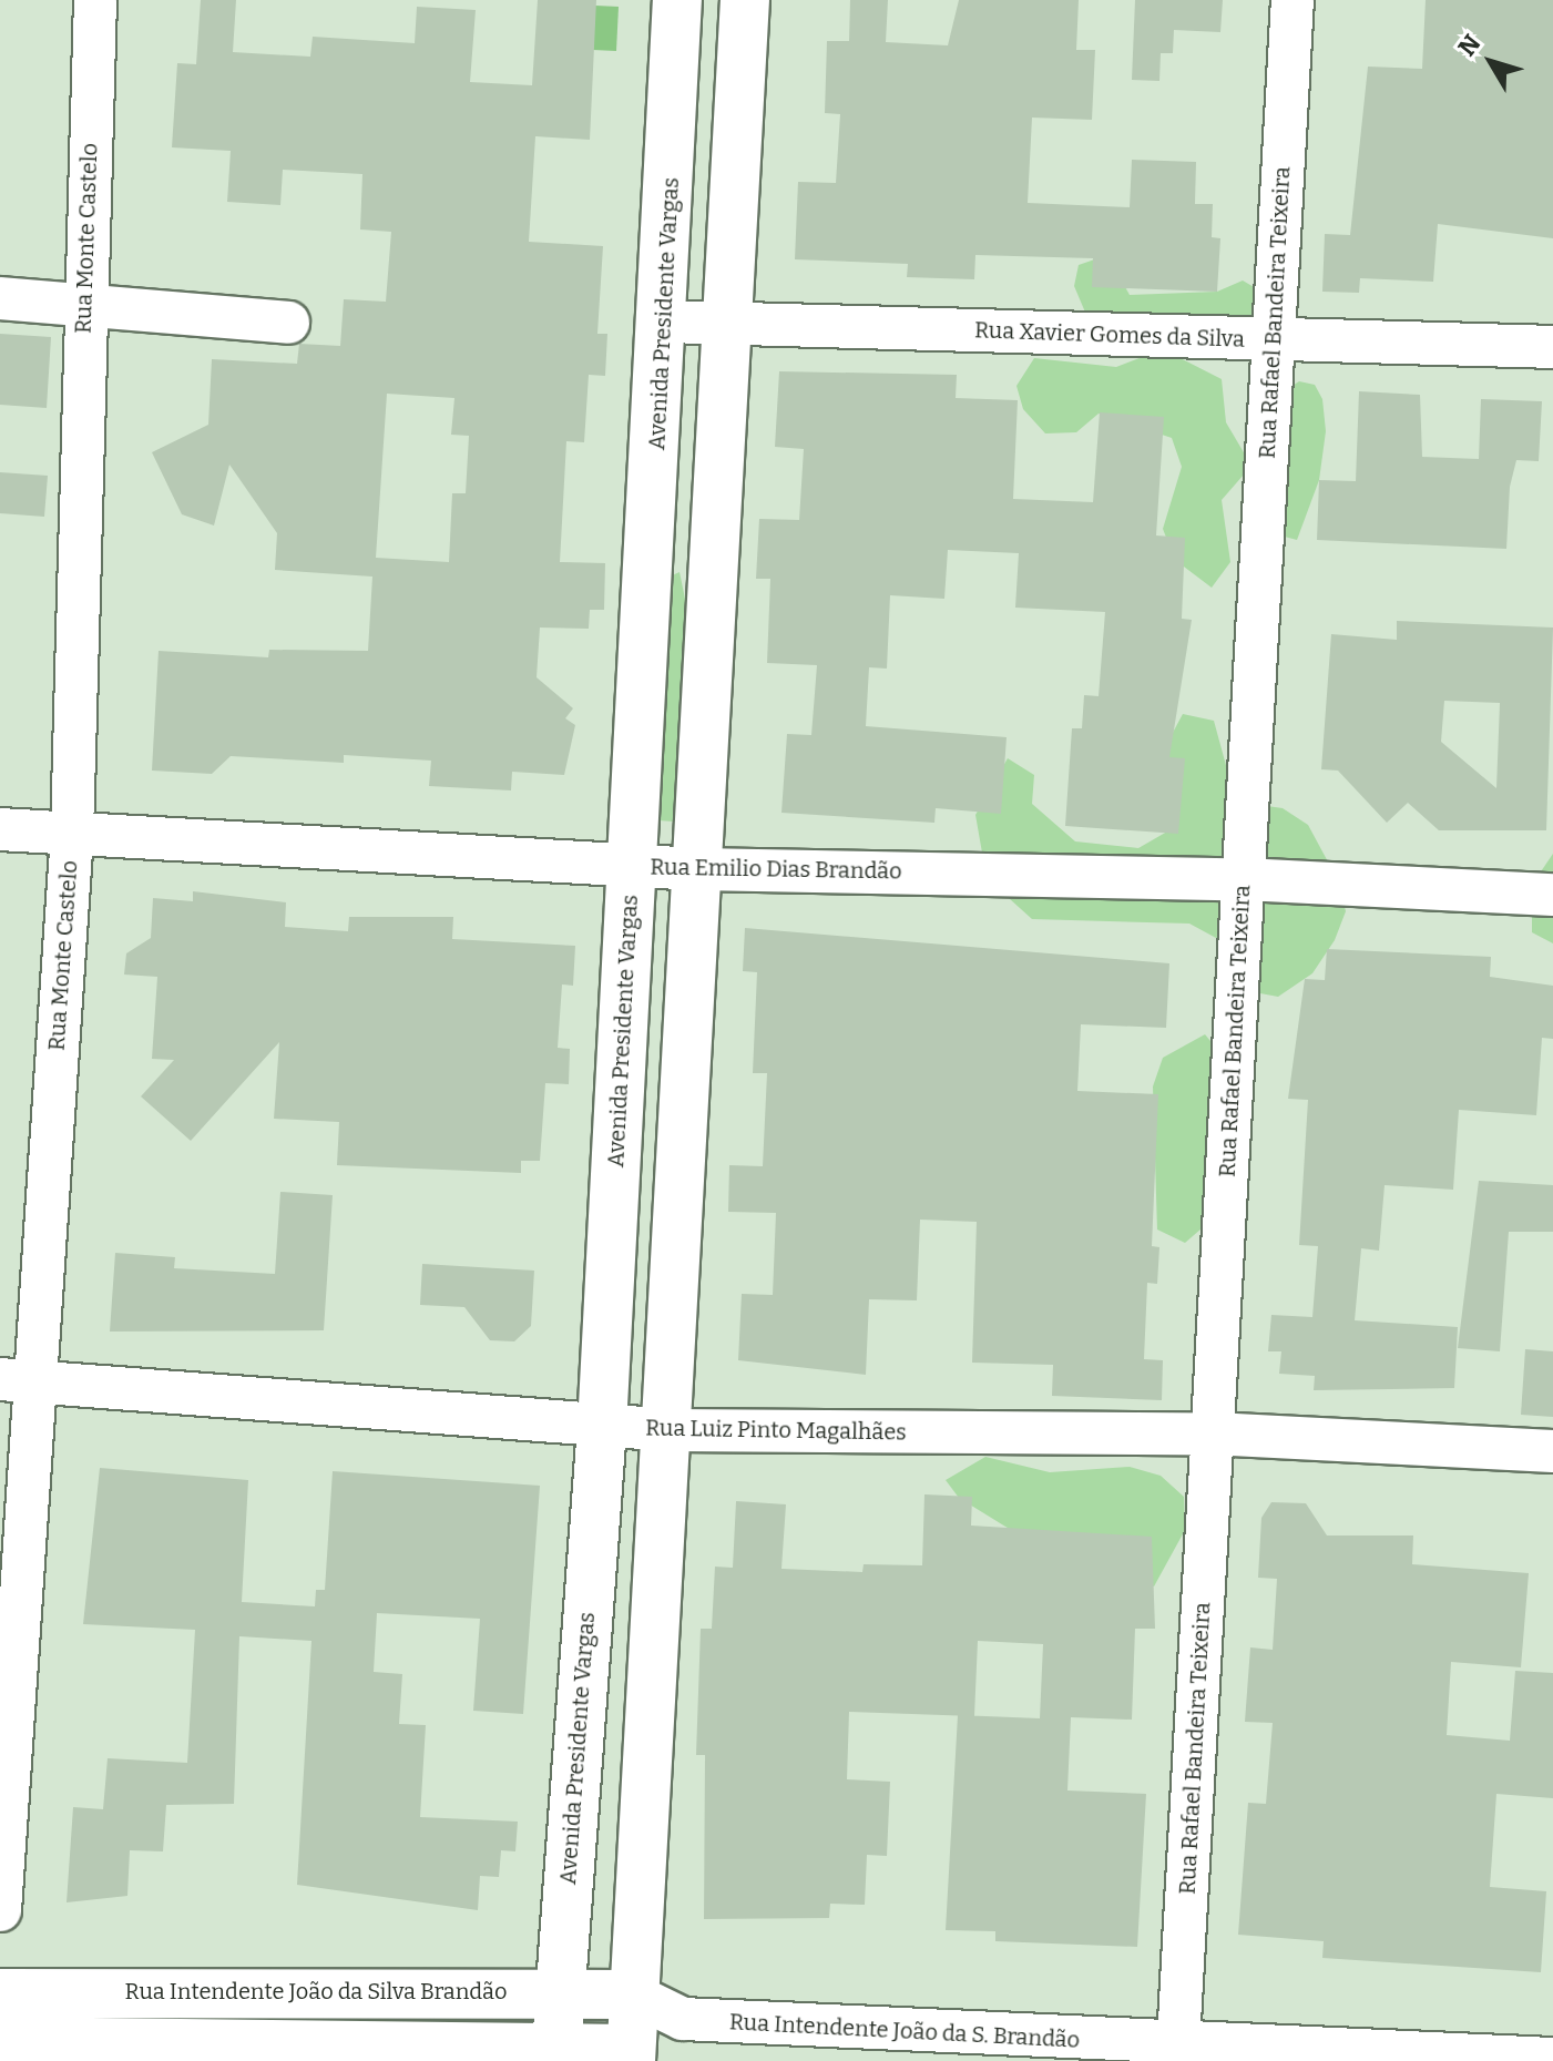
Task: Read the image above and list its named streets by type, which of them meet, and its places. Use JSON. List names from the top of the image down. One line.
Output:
{"streets":{"main road":["Avenida Presidente Vargas","Rua Intendente João da Silva Brandão"],"street":["Rua Monte Castelo","Rua Rafael Bandeira Teixeira","Rua Xavier Gomes da Silva","Rua Emilio Dias Brandão","Rua Luiz Pinto Magalhães","Rua Intendente João da S. Brandão"]},"crossings":[["Rua Monte Castelo","Rua Emilio Dias Brandão"],["Rua Monte Castelo","Rua Luiz Pinto Magalhães"],["Rua Rafael Bandeira Teixeira","Rua Xavier Gomes da Silva"],["Rua Rafael Bandeira Teixeira","Rua Emilio Dias Brandão"],["Rua Rafael Bandeira Teixeira","Rua Luiz Pinto Magalhães"],["Rua Rafael Bandeira Teixeira","Rua Intendente João da S. Brandão"],["Avenida Presidente Vargas","Rua Xavier Gomes da Silva"],["Avenida Presidente Vargas","Rua Emilio Dias Brandão"],["Avenida Presidente Vargas","Rua Luiz Pinto Magalhães"],["Avenida Presidente Vargas","Rua Intendente João da Silva Brandão"],["Rua Intendente João da Silva Brandão","Rua Intendente João da S. Brandão"]],"north":"top left"}
